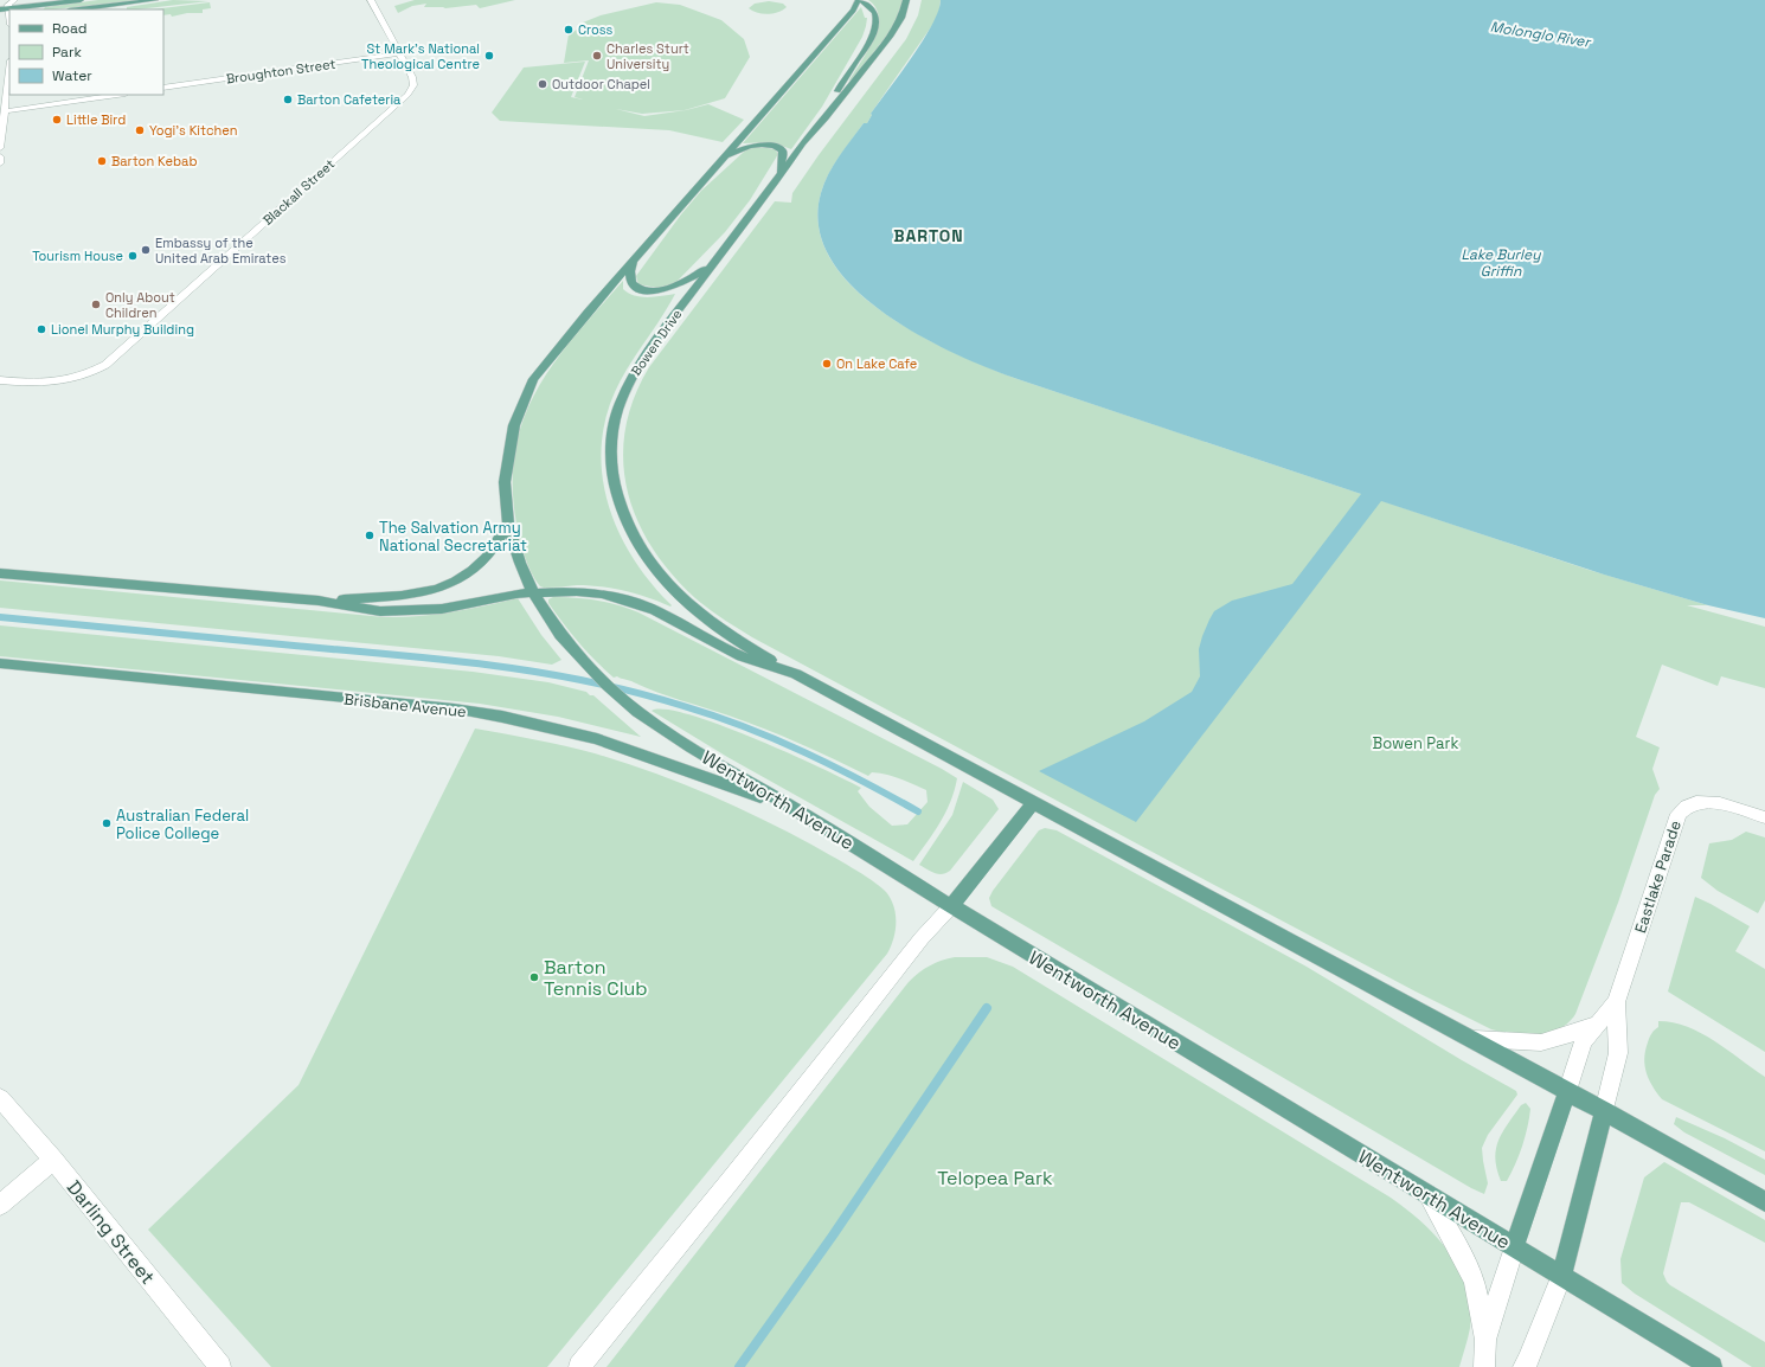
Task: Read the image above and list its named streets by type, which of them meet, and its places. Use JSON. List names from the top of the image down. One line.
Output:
{"streets":{"main road":["Bowen Drive","Brisbane Avenue","Wentworth Avenue","Eastlake Parade"],"street":["Broughton Street","Blackall Street","Darling Street"]},"crossings":[["Broughton Street","Blackall Street"],["Brisbane Avenue","Wentworth Avenue"],["Wentworth Avenue","Eastlake Parade"]],"districts":["BARTON"],"water":["Molonglo River","Lake Burley Griffin"],"parks":["Bowen Park","Telopea Park"],"places":["Cross","St Mark's National Theological Centre","Charles Sturt University","Outdoor Chapel","Barton Cafeteria","Little Bird","Yogi's Kitchen","Barton Kebab","Embassy of the United Arab Emirates","Tourism House","Only About Children","Lionel Murphy Building","On Lake Cafe","The Salvation Army National Secretariat","Australian Federal Police College","Barton Tennis Club"],"legend":["Road","Park","Water"]}
